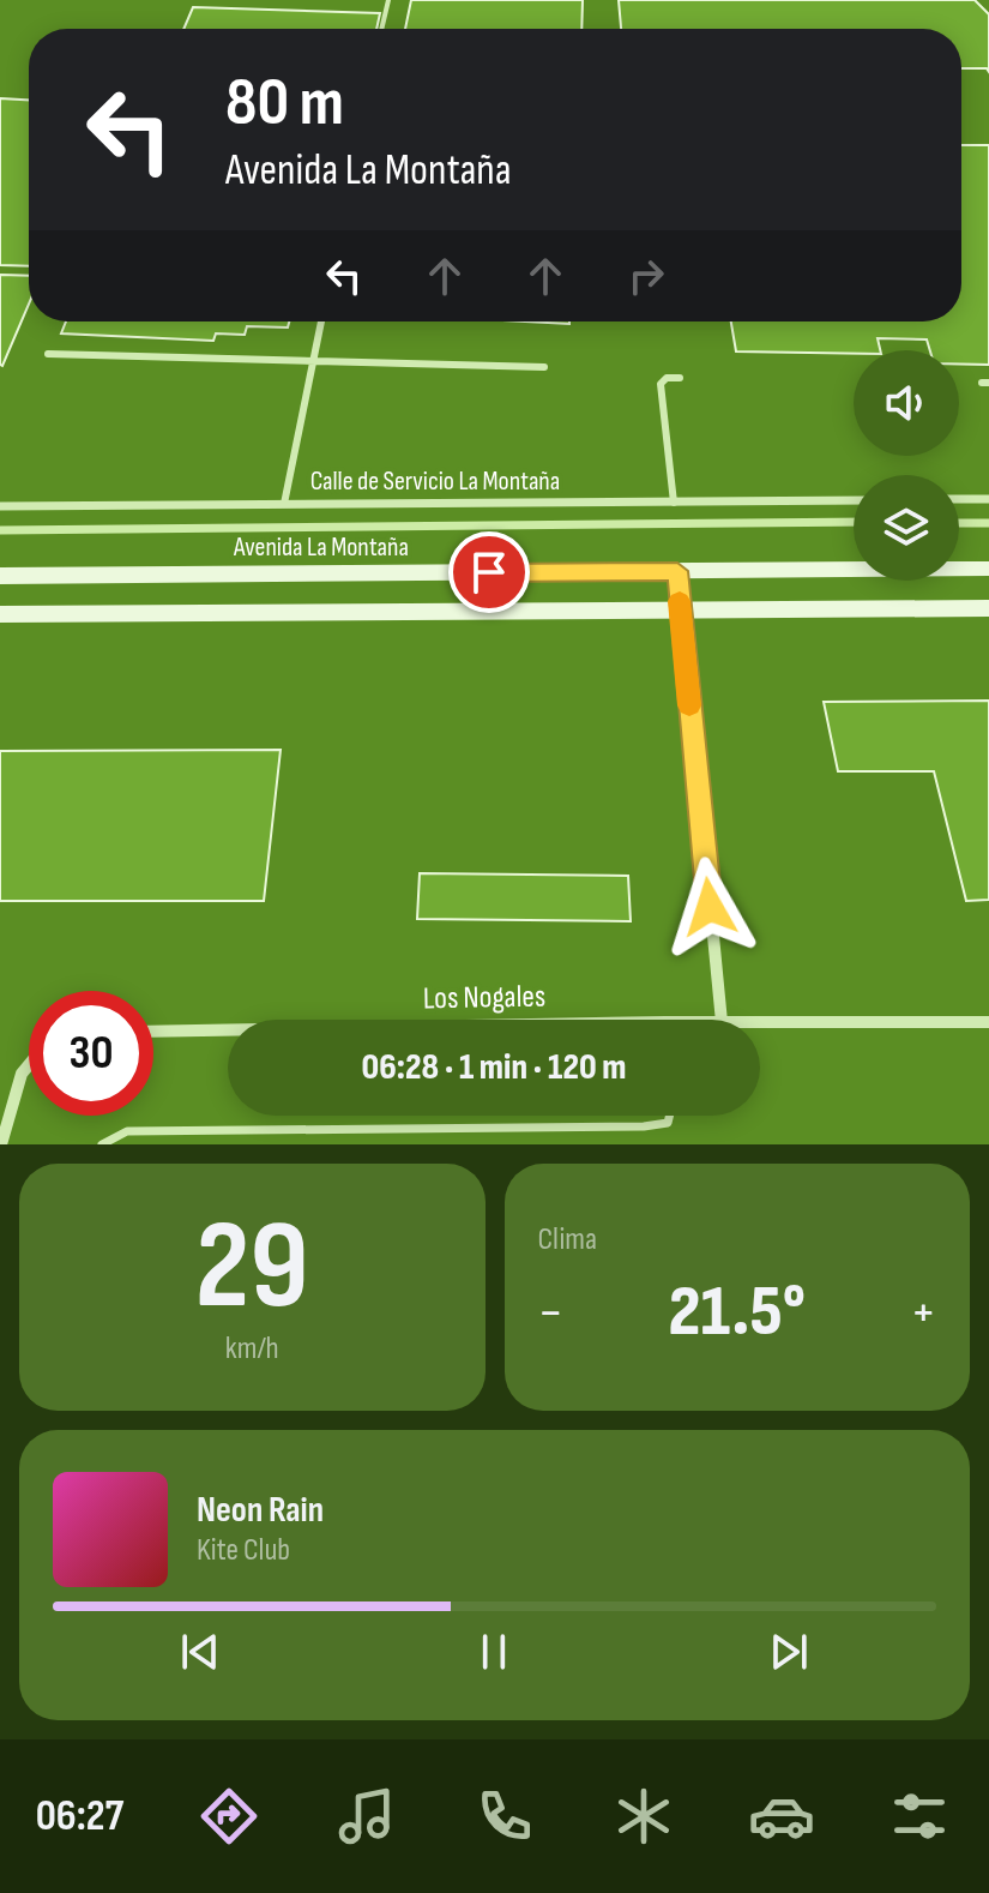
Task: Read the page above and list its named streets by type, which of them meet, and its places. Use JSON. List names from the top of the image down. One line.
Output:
{"streets":{"main road":["Avenida La Montaña"],"street":["Calle de Servicio La Montaña","Los Nogales"]},"page":{"turn":["80 m","Avenida La Montaña"],"limit":"30","trip":"06:28 · 1 min · 120 m","tile":[["29","km/h"],"Clima"],"heat":["−","21.5°","+"],"song":["Neon Rain","Kite Club"],"tabs":"06:27"}}
